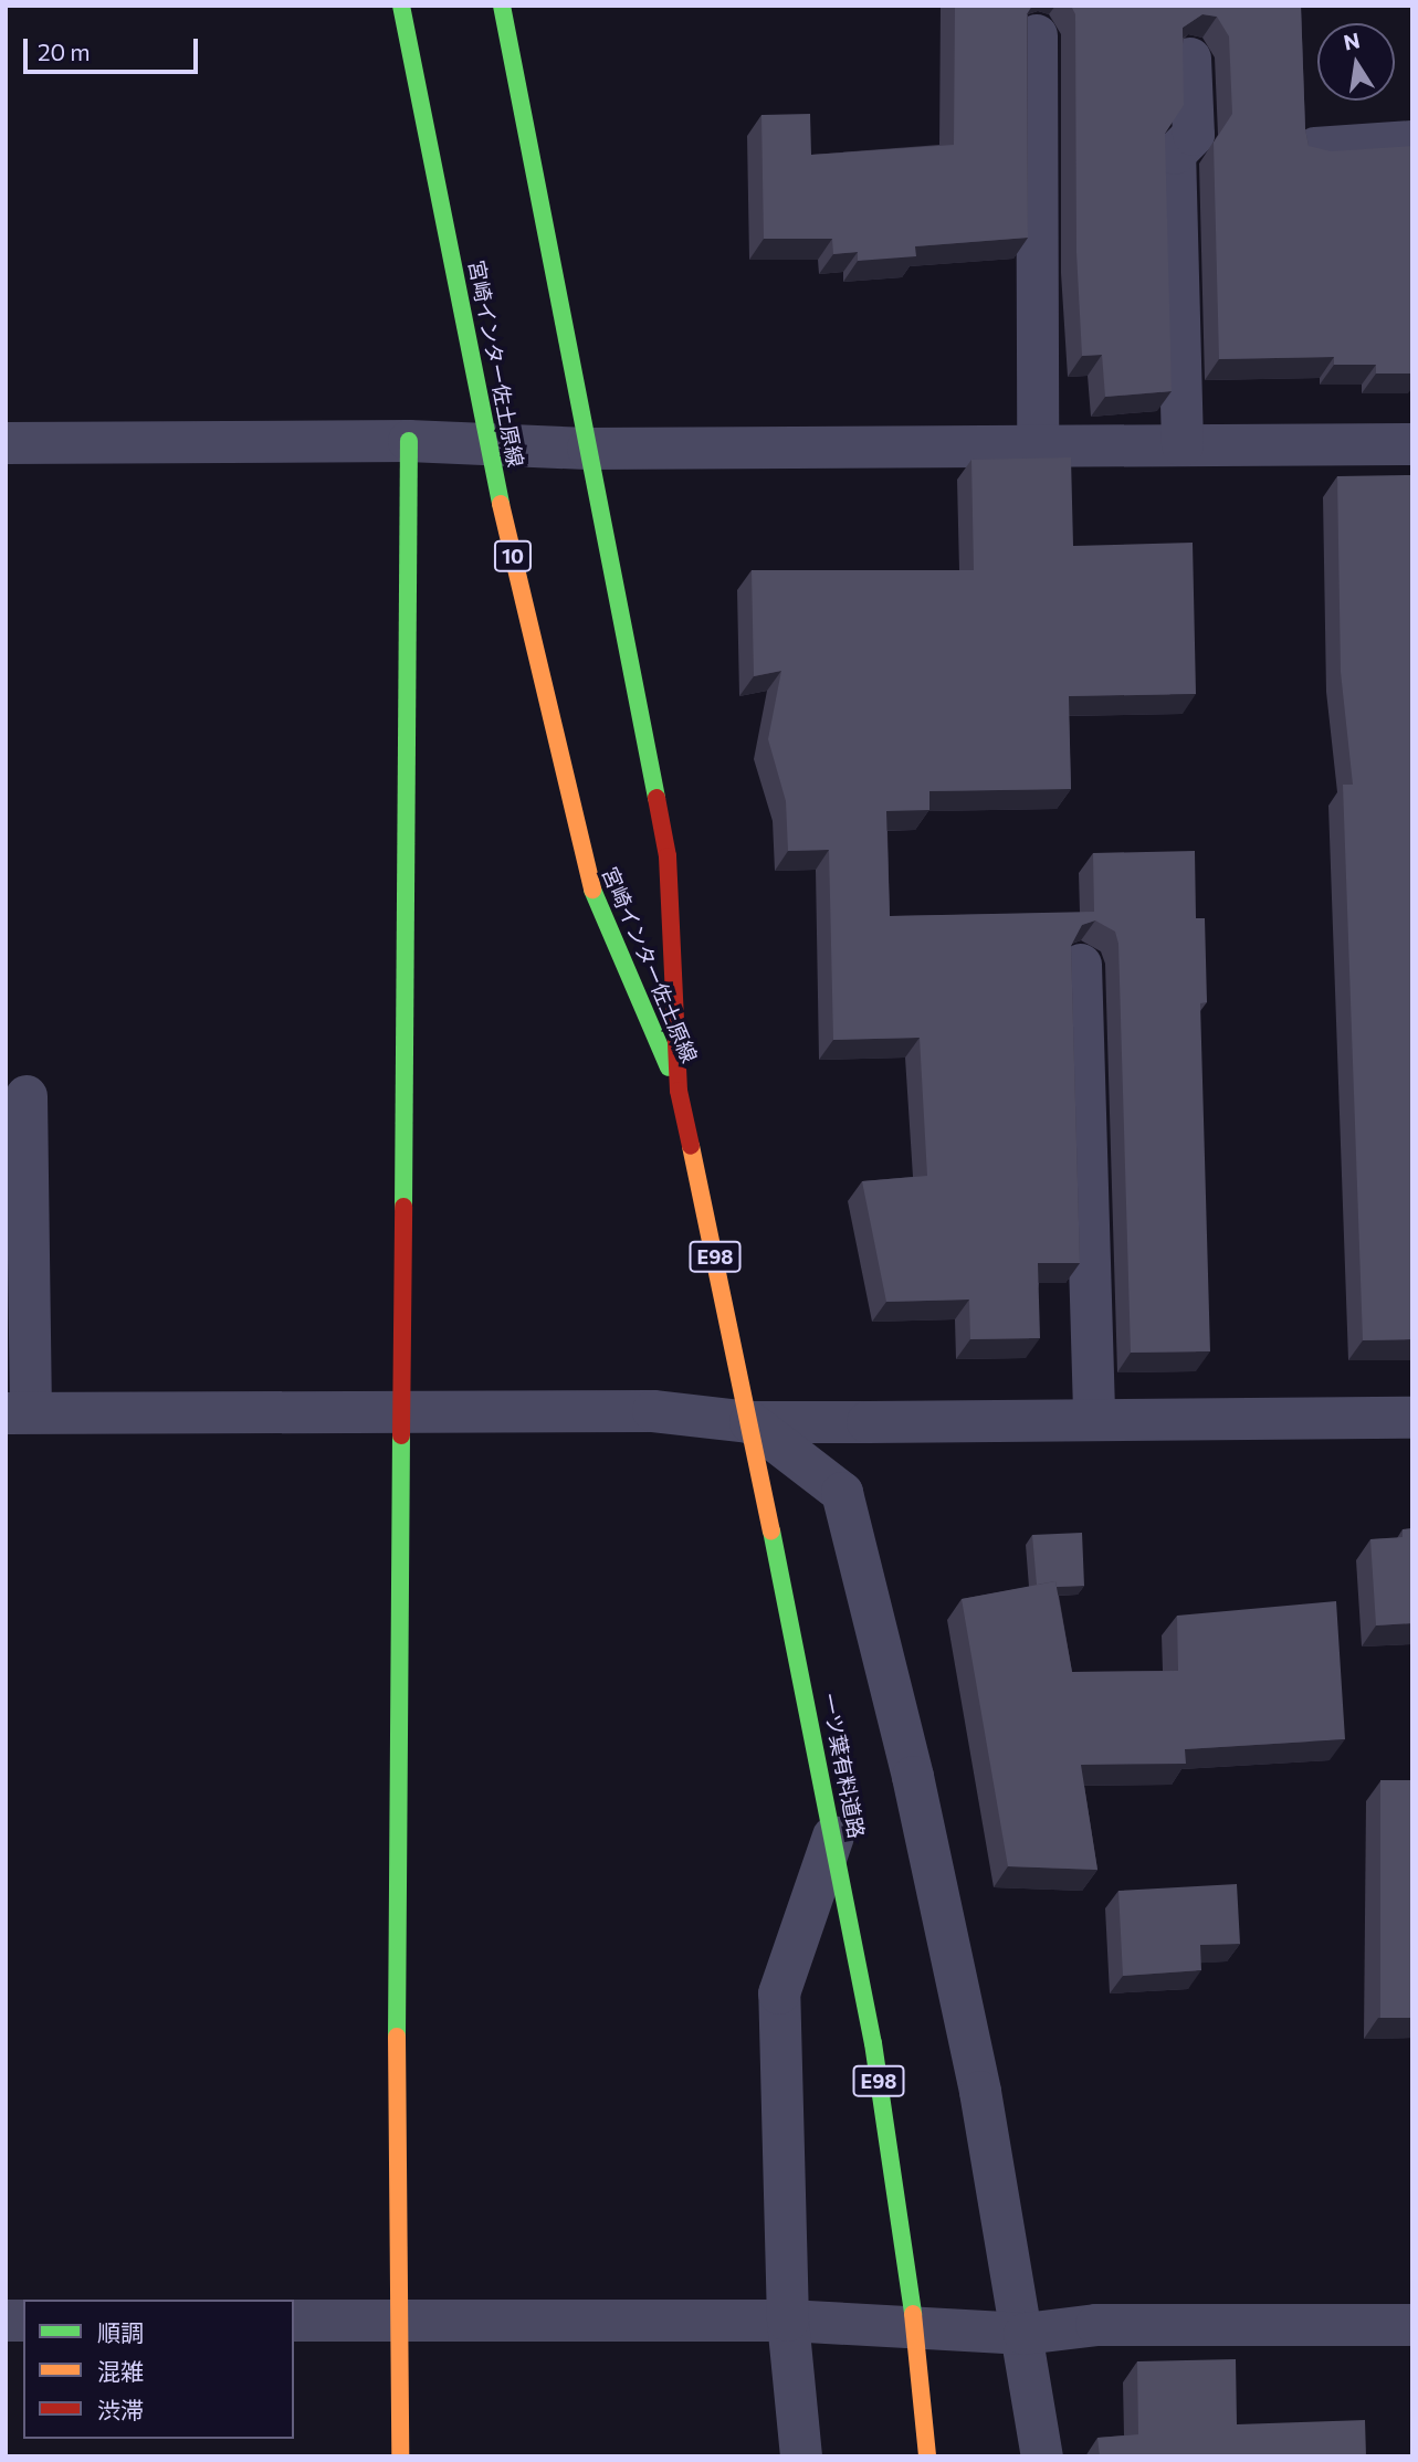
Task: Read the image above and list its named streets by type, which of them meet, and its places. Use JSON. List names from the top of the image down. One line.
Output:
{"streets":{"main road":["宮崎インター佐土原線","10","E98","一ツ葉有料道路"]},"crossings":[["宮崎インター佐土原線","一ツ葉有料道路"]],"legend":["順調","混雑","渋滞"],"scale_bar":"20 m","north":"top"}
